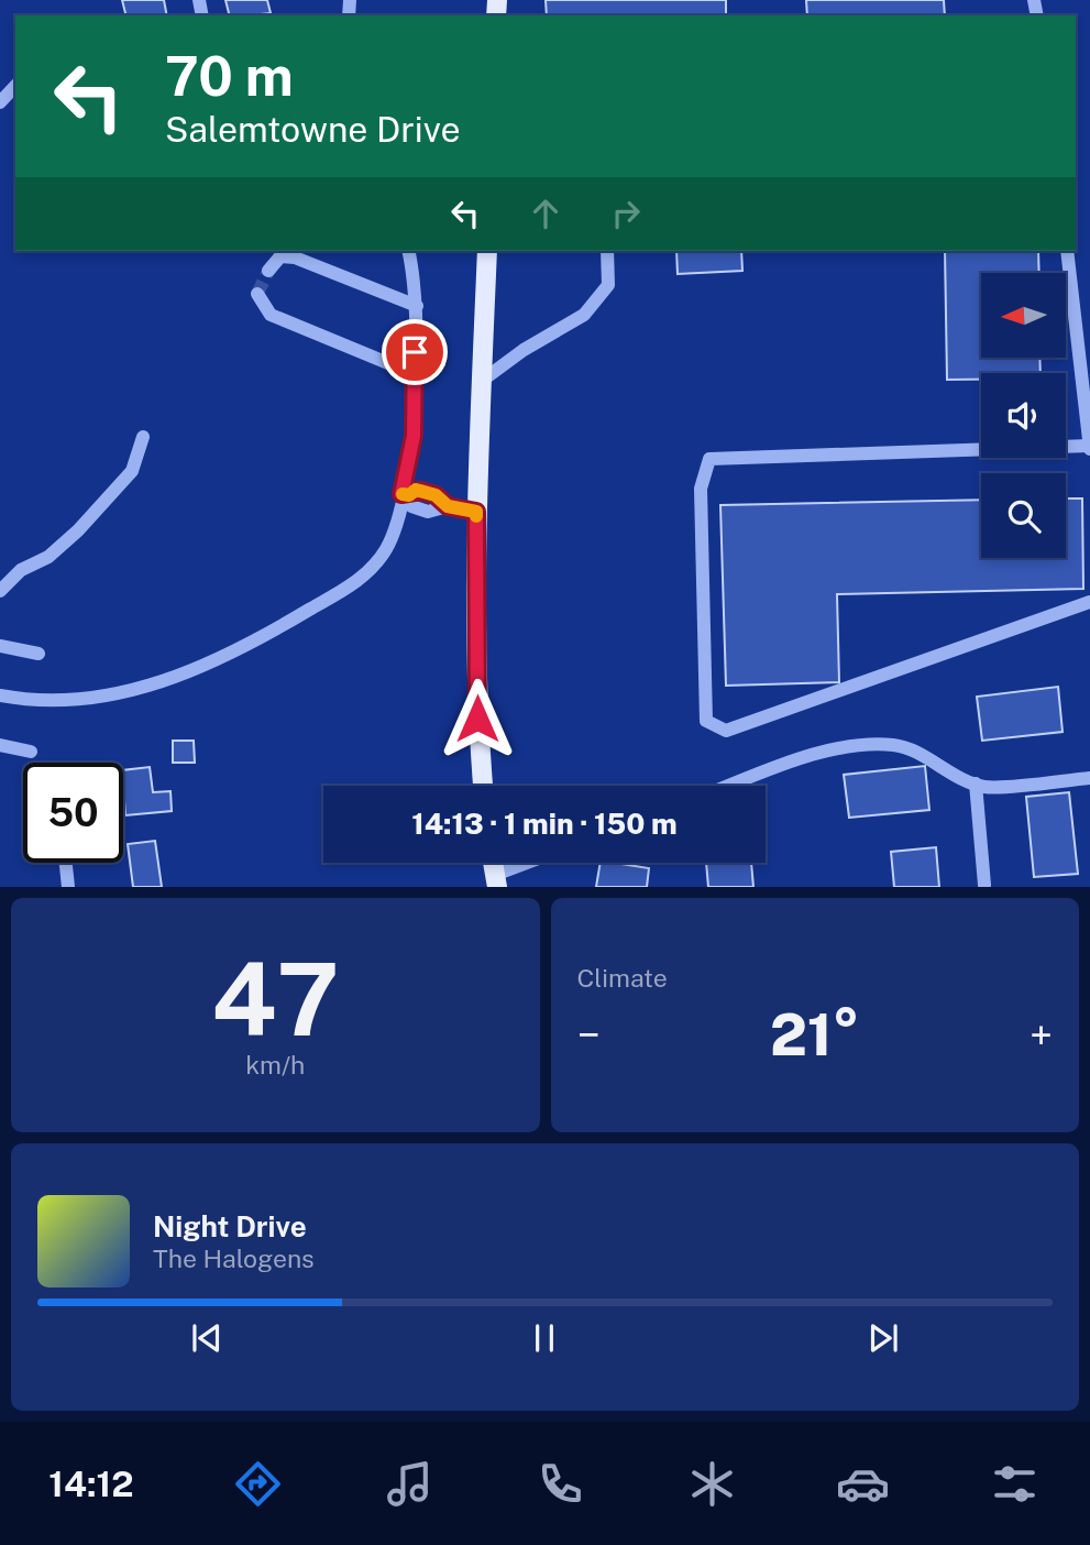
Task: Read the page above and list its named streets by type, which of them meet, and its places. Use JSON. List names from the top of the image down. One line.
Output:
{"north":"left","page":{"turn":["70 m","Salemtowne Drive"],"limit":"50","trip":"14:13 · 1 min · 150 m","tile":[["47","km/h"],"Climate"],"heat":["−","21°","+"],"song":["Night Drive","The Halogens"],"tabs":"14:12"}}
